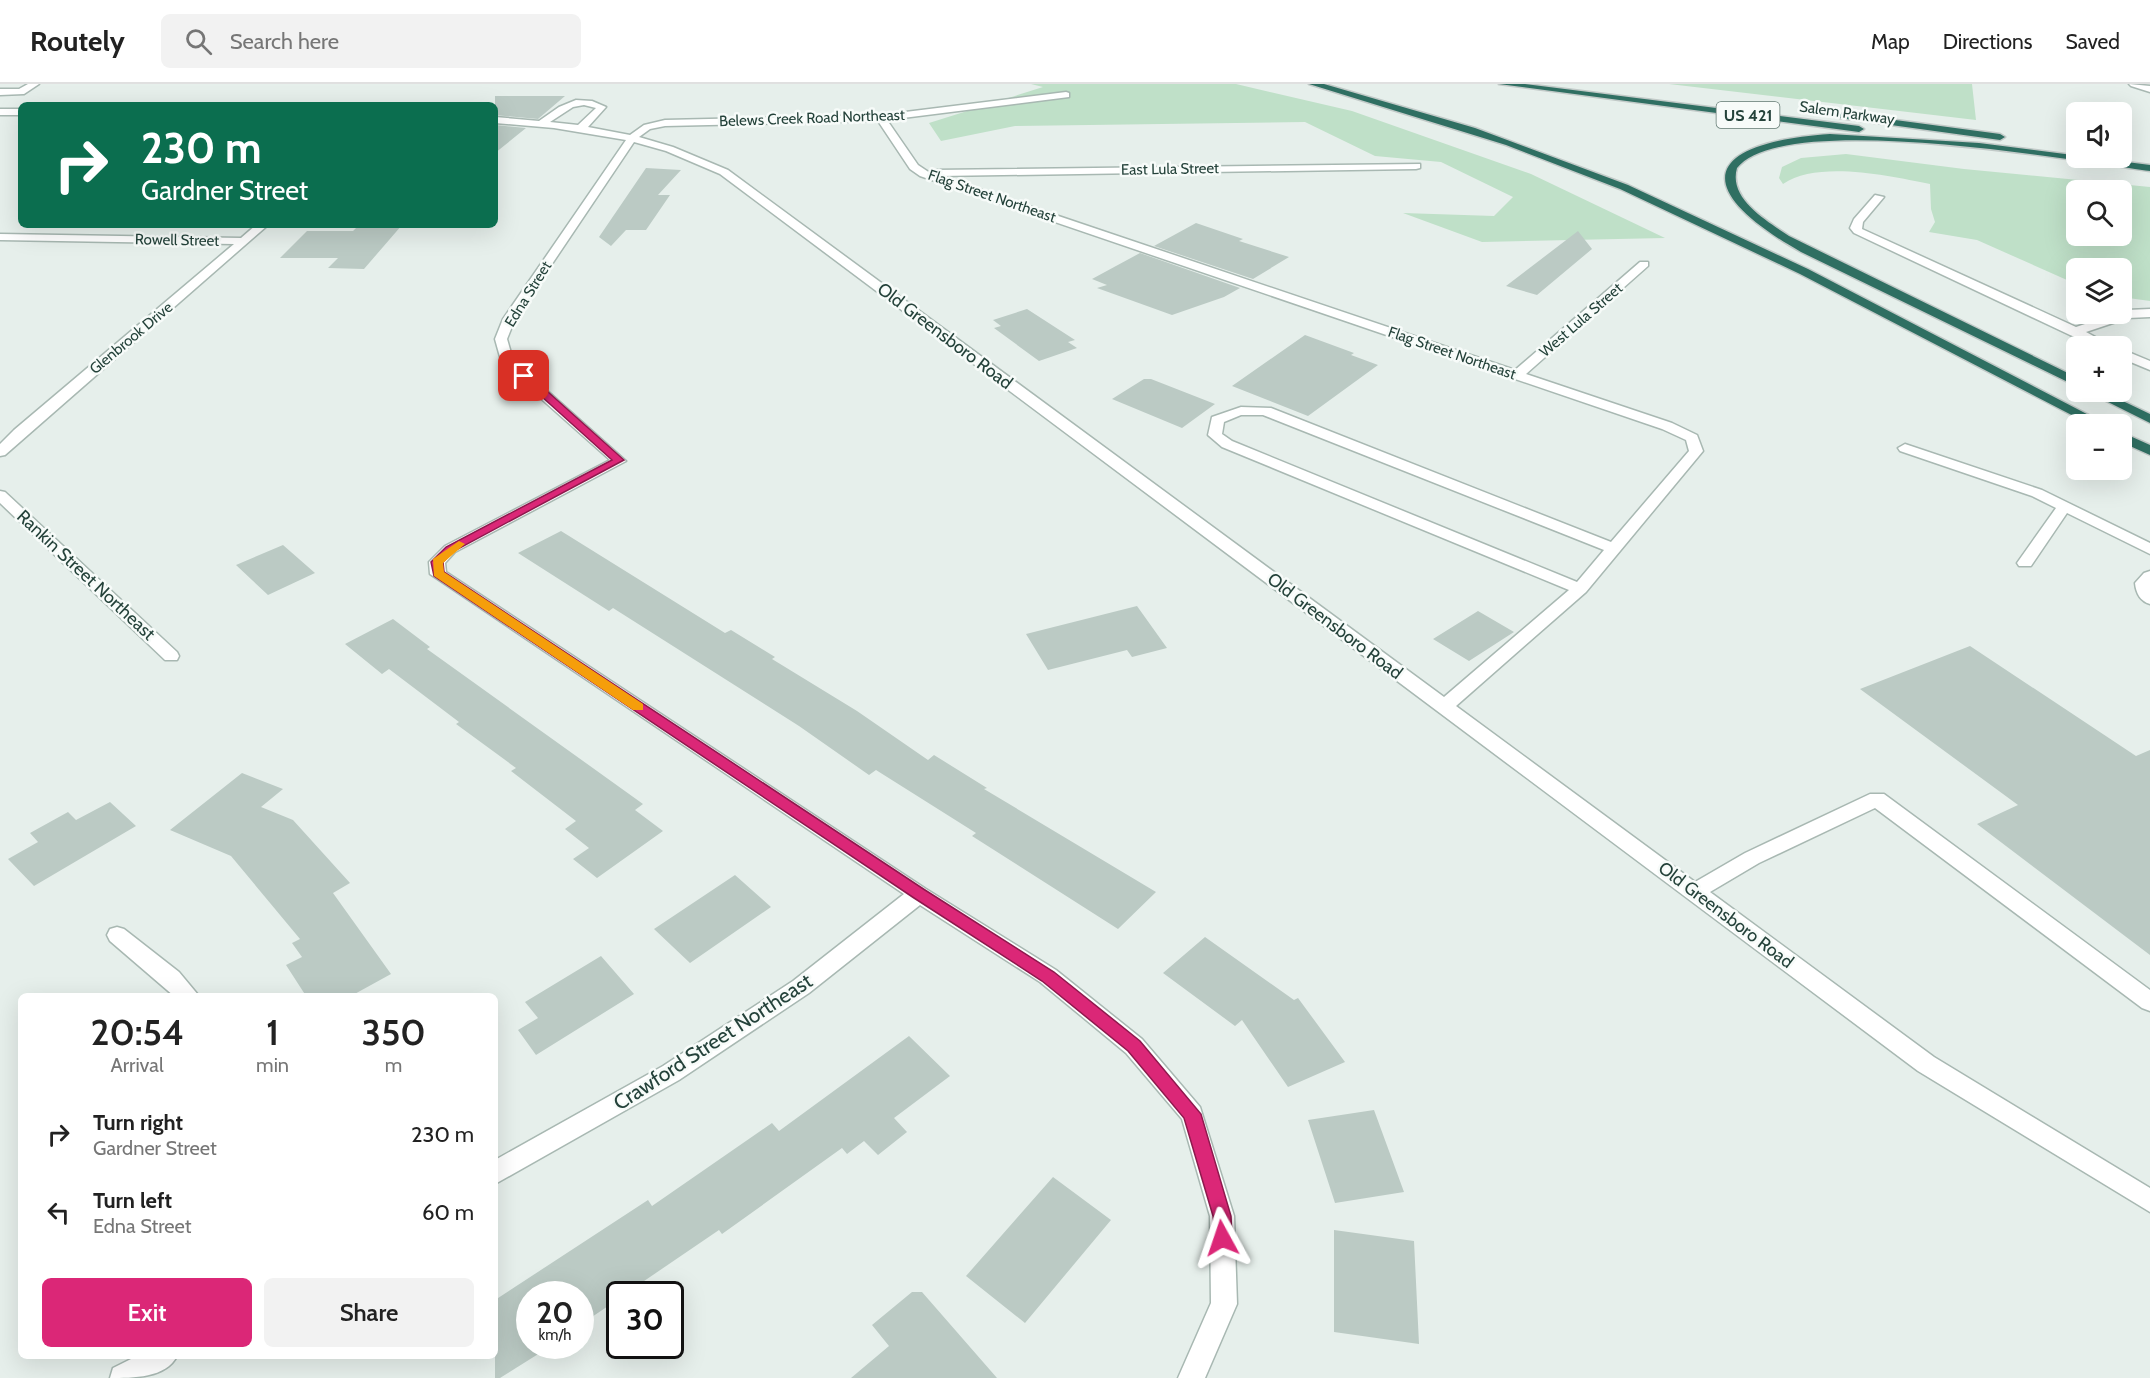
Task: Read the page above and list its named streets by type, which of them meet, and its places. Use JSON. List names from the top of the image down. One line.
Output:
{"streets":{"highway":["Salem Parkway","US 421"],"street":["Belews Creek Road Northeast","East Lula Street","Flag Street Northeast","Rowell Street","Edna Street","West Lula Street","Old Greensboro Road","Glenbrook Drive","Rankin Street Northeast","Crawford Street Northeast"]},"crossings":[["Belews Creek Road Northeast","Flag Street Northeast"],["Belews Creek Road Northeast","Edna Street"],["Belews Creek Road Northeast","Old Greensboro Road"],["East Lula Street","Flag Street Northeast"],["Flag Street Northeast","West Lula Street"],["Flag Street Northeast","Old Greensboro Road"],["Rowell Street","Glenbrook Drive"],["Edna Street","Old Greensboro Road"],["Edna Street","Crawford Street Northeast"]],"page":{"header":"Routely","search":"Search here","nav":["Map","Directions","Saved"],"map_buttons":["+","−"],"turn":["230 m","Gardner Street"],"eta":["20:54","Arrival","1","min","350","m"],"list":[{"name":"Turn right","note":"Gardner Street","value":"230 m"},{"name":"Turn left","note":"Edna Street","value":"60 m"}],"buttons":["Exit","Share"],"speed":"20 km/h","limit":"30"}}
